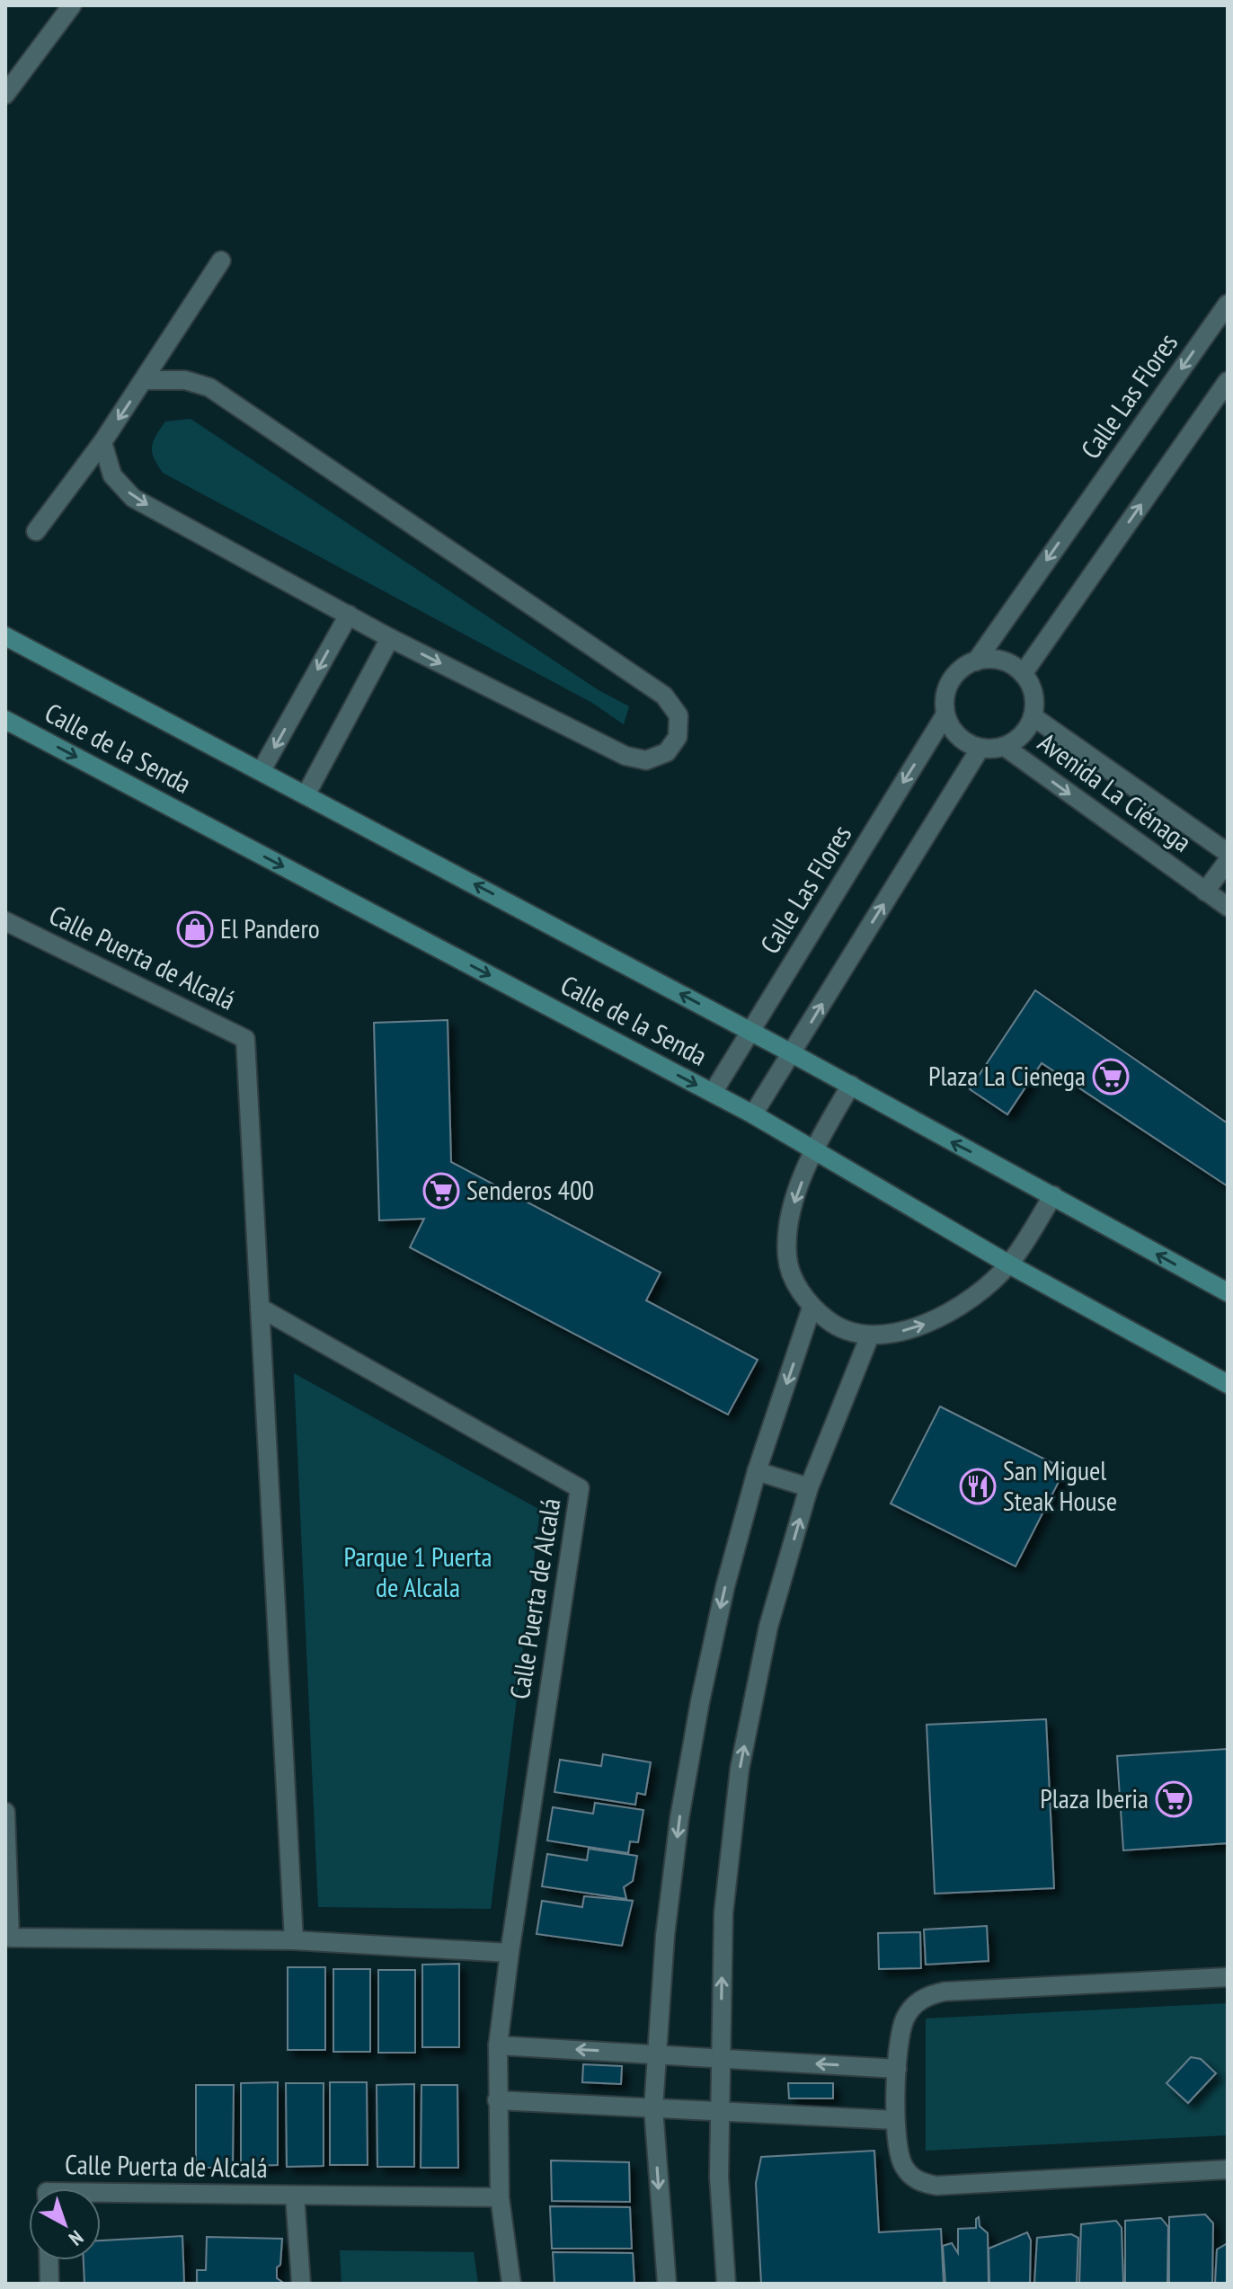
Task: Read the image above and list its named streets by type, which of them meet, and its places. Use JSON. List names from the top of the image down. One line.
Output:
{"streets":{"main road":["Calle de la Senda"],"street":["Calle Las Flores","Avenida La Ciénaga","Calle Puerta de Alcalá"]},"crossings":[["Calle Las Flores","Calle de la Senda"],["Calle Las Flores","Avenida La Ciénaga"]],"parks":["Parque 1 Puerta de Alcala"],"places":{"shop":["El Pandero"],"supermarket":["Plaza La Cienega","Senderos 400","Plaza Iberia"],"restaurant":["San Miguel Steak House"]},"north":"bottom right"}
